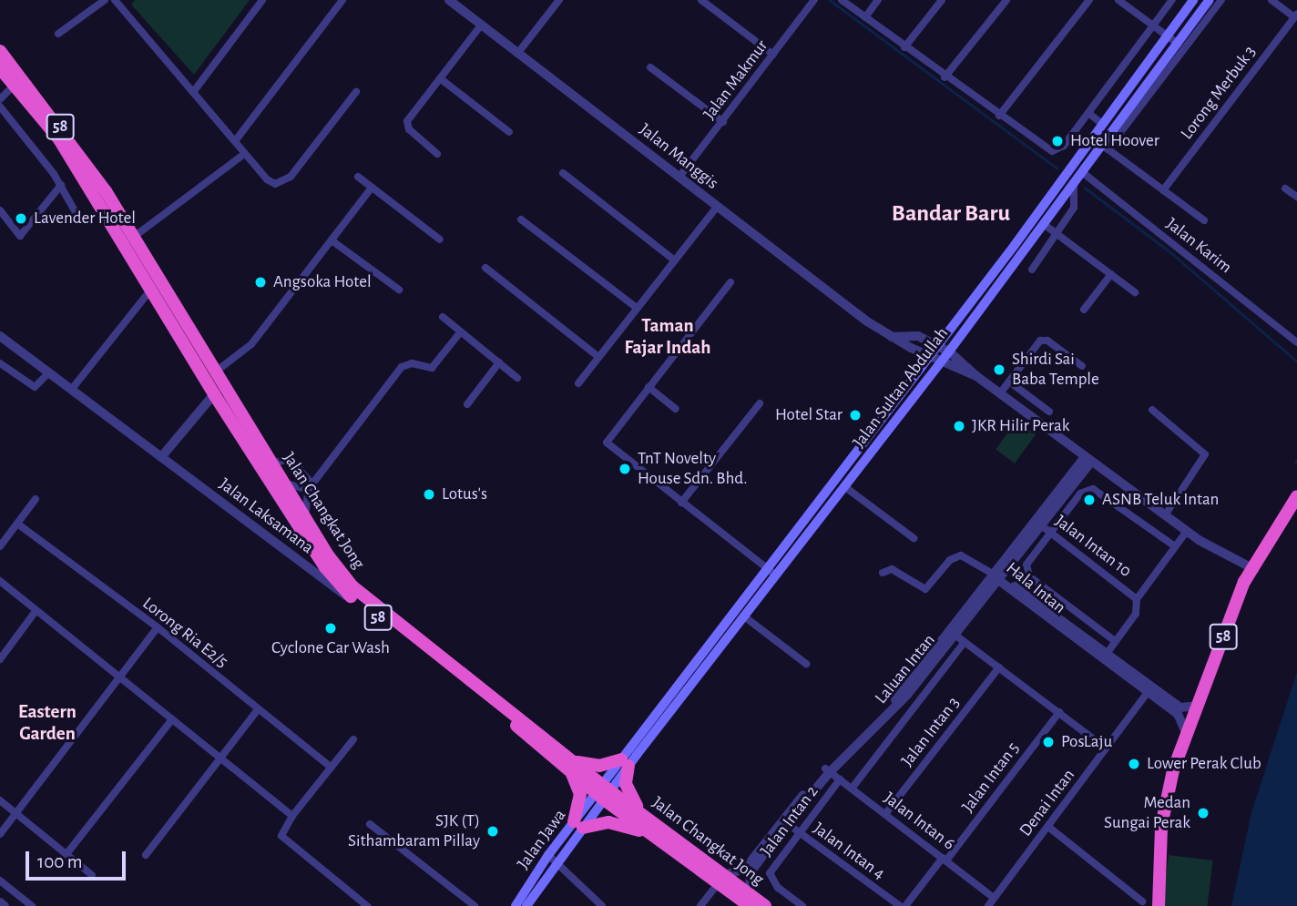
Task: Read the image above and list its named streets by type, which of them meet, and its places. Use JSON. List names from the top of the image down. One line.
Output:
{"streets":{"highway":["58","Jalan Changkat Jong"],"main road":["Jalan Sultan Abdullah","Jalan Jawa"],"street":["Jalan Makmur","Lorong Merbuk 3","Jalan Manggis","Jalan Karim","Jalan Laksamana","Jalan Intan 10","Hala Intan","Lorong Ria E2/5","Laluan Intan","Jalan Intan 3","Jalan Intan 5","Denai Intan","Jalan Intan 2","Jalan Intan 6","Jalan Intan 4"]},"crossings":[["Jalan Makmur","Jalan Manggis"],["58","Hala Intan"],["Jalan Manggis","Jalan Sultan Abdullah"],["Jalan Karim","Jalan Sultan Abdullah"],["Jalan Sultan Abdullah","Jalan Changkat Jong"],["Jalan Sultan Abdullah","Jalan Jawa"],["Jalan Changkat Jong","Jalan Laksamana"],["Jalan Changkat Jong","Laluan Intan"],["Jalan Changkat Jong","Jalan Jawa"],["Jalan Intan 10","Hala Intan"],["Jalan Intan 10","Laluan Intan"],["Hala Intan","Laluan Intan"],["Hala Intan","Denai Intan"],["Laluan Intan","Jalan Intan 6"],["Laluan Intan","Jalan Intan 4"],["Jalan Intan 3","Jalan Intan 6"],["Jalan Intan 5","Jalan Intan 6"],["Denai Intan","Jalan Intan 6"],["Jalan Intan 2","Jalan Intan 6"],["Jalan Intan 2","Jalan Intan 4"]],"districts":["Bandar Baru","Taman Fajar Indah","Eastern Garden"],"places":["Hotel Hoover","Lavender Hotel","Angsoka Hotel","Shirdi Sai Baba Temple","Hotel Star","JKR Hilir Perak","TnT Novelty House Sdn. Bhd.","Lotus's","ASNB Teluk Intan","Cyclone Car Wash","PosLaju","Lower Perak Club","Medan Sungai Perak","SJK (T) Sithambaram Pillay"],"scale_bar":"100 m"}
